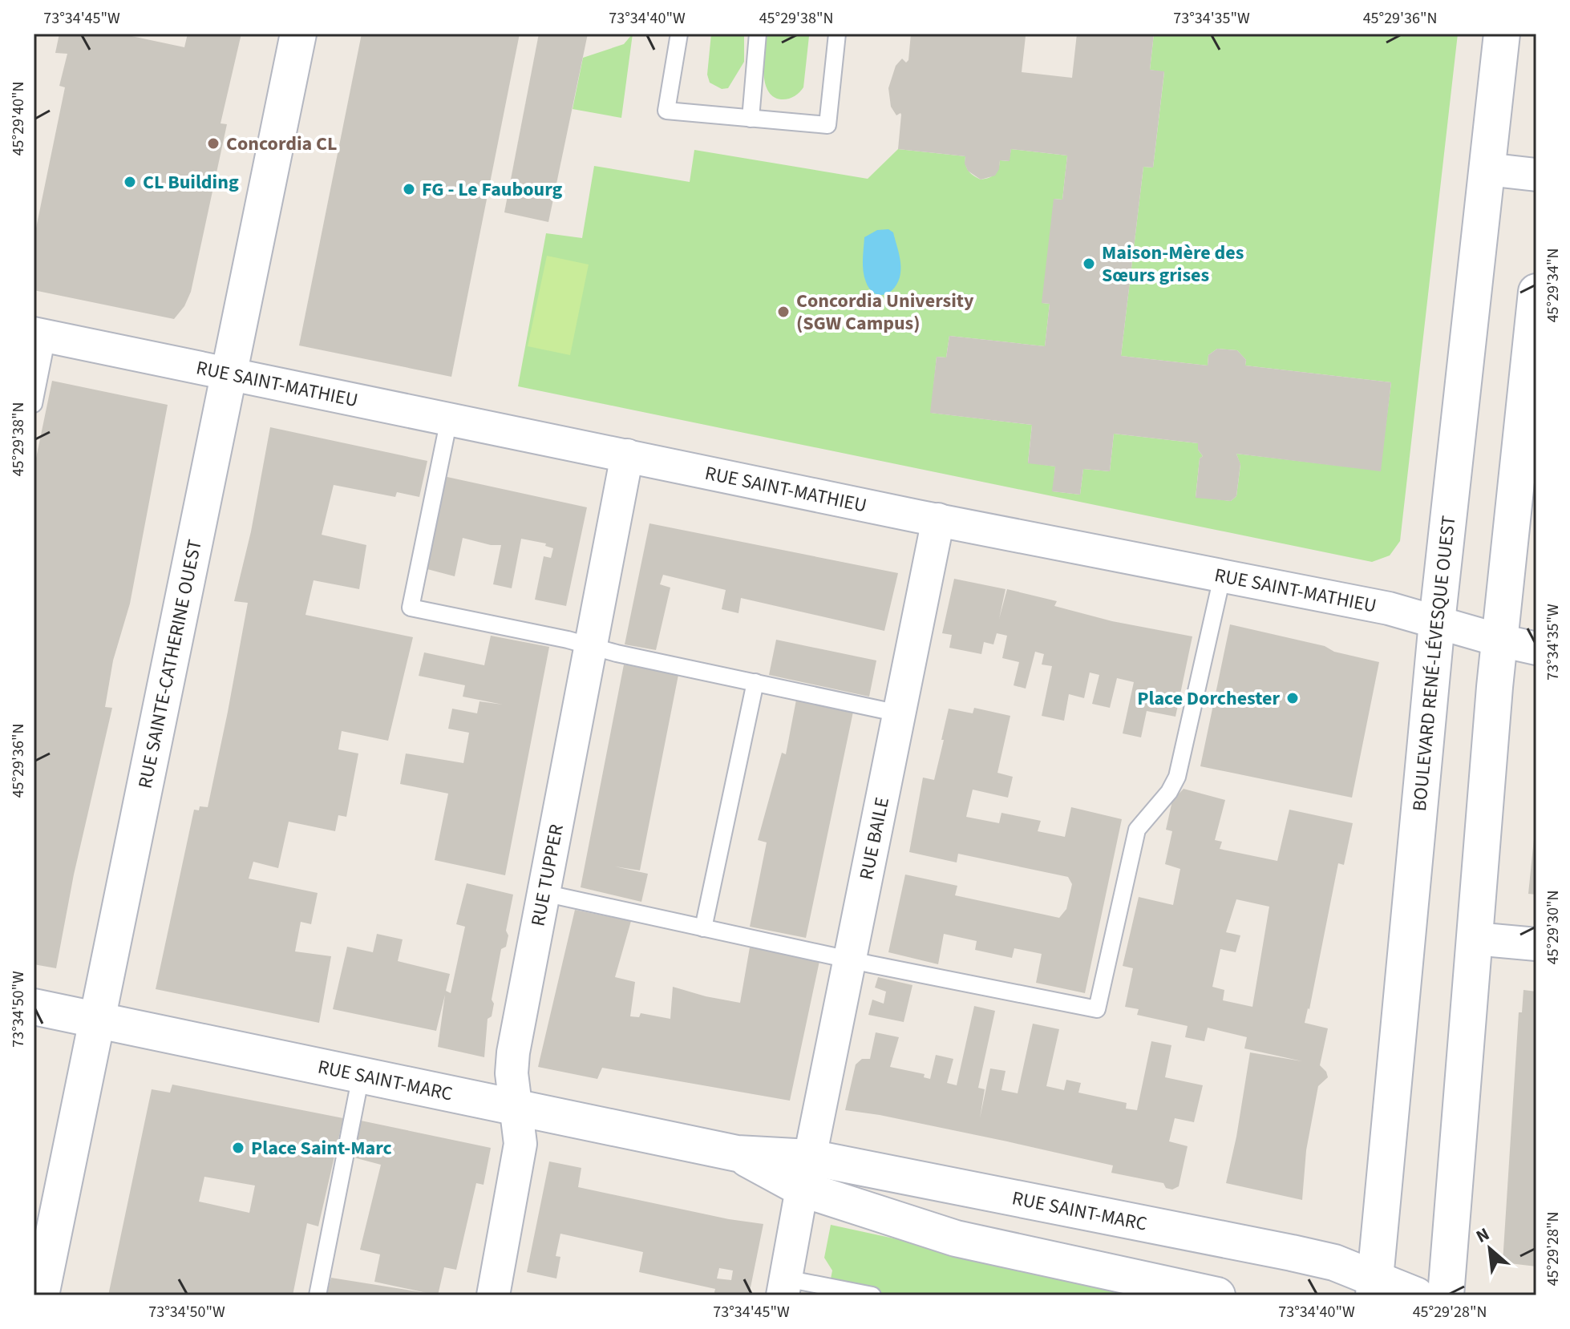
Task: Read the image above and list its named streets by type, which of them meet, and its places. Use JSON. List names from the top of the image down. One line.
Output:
{"streets":{"street":["RUE SAINT-MATHIEU","RUE SAINTE-CATHERINE OUEST","BOULEVARD RENÉ-LÉVESQUE OUEST","RUE BAILE","RUE TUPPER","RUE SAINT-MARC"]},"crossings":[["RUE SAINT-MATHIEU","RUE SAINTE-CATHERINE OUEST"],["RUE SAINT-MATHIEU","BOULEVARD RENÉ-LÉVESQUE OUEST"],["RUE SAINT-MATHIEU","RUE BAILE"],["RUE SAINT-MATHIEU","RUE TUPPER"],["RUE SAINTE-CATHERINE OUEST","RUE SAINT-MARC"],["BOULEVARD RENÉ-LÉVESQUE OUEST","RUE SAINT-MARC"],["RUE BAILE","RUE SAINT-MARC"],["RUE TUPPER","RUE SAINT-MARC"]],"places":["Concordia CL","CL Building","FG - Le Faubourg","Maison-Mère des Sœurs grises","Concordia University (SGW Campus)","Place Dorchester","Place Saint-Marc"],"north":"top left","coordinates":["73°34'45\"W","73°34'40\"W","45°29'38\"N","73°34'35\"W","45°29'36\"N","45°29'40\"N","45°29'34\"N","45°29'30\"N","73°34'50\"W","45°29'28\"N"]}
